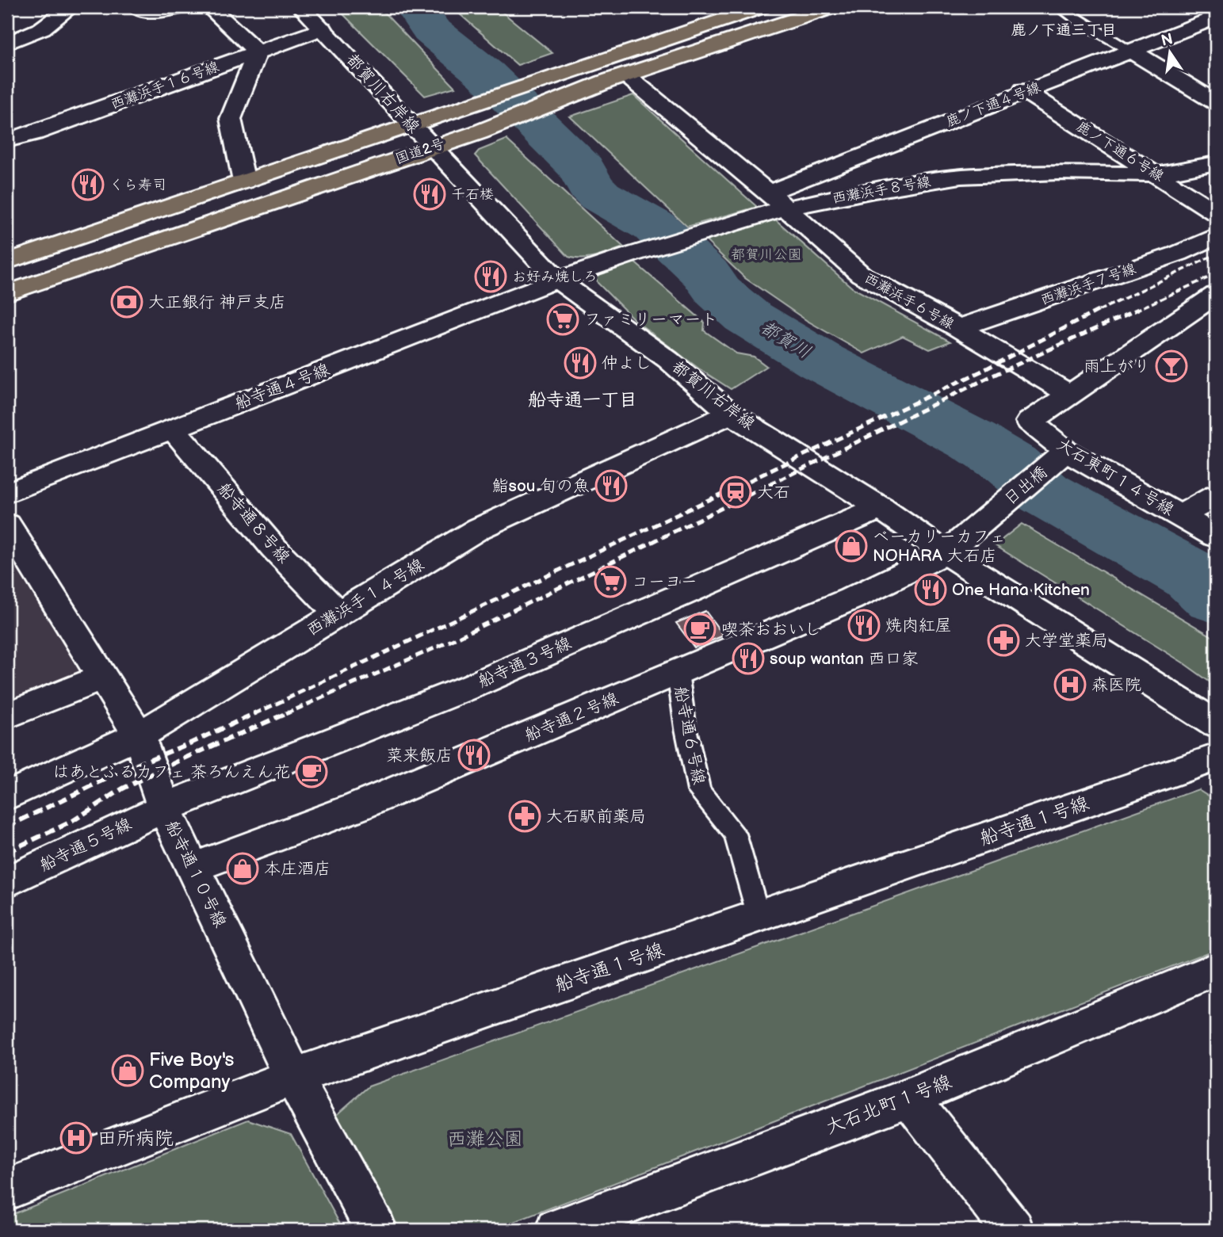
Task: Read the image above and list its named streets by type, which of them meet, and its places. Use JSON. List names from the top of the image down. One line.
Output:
{"streets":{"highway":["国道2号"],"street":["西灘浜手１６号線","都賀川右岸線","鹿ノ下通４号線","鹿ノ下通６号線","西灘浜手８号線","西灘浜手７号線","西灘浜手６号線","船寺通４号線","大石東町１４号線","日出橋","船寺通８号線","西灘浜手１４号線","船寺通３号線","船寺通２号線","船寺通１号線","船寺通５号線","船寺通１０号線","大石北町１号線"],"lane":["船寺通６号線"]},"crossings":[["西灘浜手１６号線","都賀川右岸線"],["都賀川右岸線","国道2号"],["都賀川右岸線","西灘浜手８号線"],["都賀川右岸線","船寺通４号線"],["都賀川右岸線","日出橋"],["都賀川右岸線","西灘浜手１４号線"],["都賀川右岸線","船寺通３号線"],["都賀川右岸線","船寺通２号線"],["鹿ノ下通４号線","鹿ノ下通６号線"],["鹿ノ下通４号線","西灘浜手８号線"],["鹿ノ下通４号線","西灘浜手６号線"],["国道2号","西灘浜手６号線"],["鹿ノ下通６号線","西灘浜手８号線"],["西灘浜手８号線","西灘浜手６号線"],["西灘浜手８号線","船寺通４号線"],["西灘浜手７号線","西灘浜手６号線"],["西灘浜手６号線","大石東町１４号線"],["船寺通４号線","船寺通８号線"],["大石東町１４号線","日出橋"],["日出橋","船寺通２号線"],["船寺通８号線","西灘浜手１４号線"],["西灘浜手１４号線","船寺通１０号線"],["船寺通３号線","船寺通５号線"],["船寺通３号線","船寺通１０号線"],["船寺通２号線","船寺通６号線"],["船寺通２号線","船寺通１０号線"],["船寺通６号線","船寺通１号線"],["船寺通１号線","船寺通１０号線"],["船寺通５号線","船寺通１０号線"]],"districts":["鹿ノ下通三丁目","船寺通一丁目"],"water":["都賀川"],"parks":["都賀川公園","西灘公園"],"places":{"restaurant":["くら寿司","千石楼","お好み焼しろ","仲よし","鮨sou 旬の魚","One Hana Kitchen","焼肉紅屋","soup wantan 西口家","菜来飯店"],"bank":["大正銀行 神戸支店"],"supermarket":["ファミリーマート","コーヨー"],"bar":["雨上がり"],"station":["大石"],"shop":["ベーカリーカフェ NOHARA 大石店","本庄酒店","Five Boy's Company"],"cafe":["喫茶おおいし","はあとふるカフェ 茶ろんえん花"],"pharmacy":["大学堂薬局","大石駅前薬局"],"hospital":["森医院","田所病院"]},"north":"top"}
